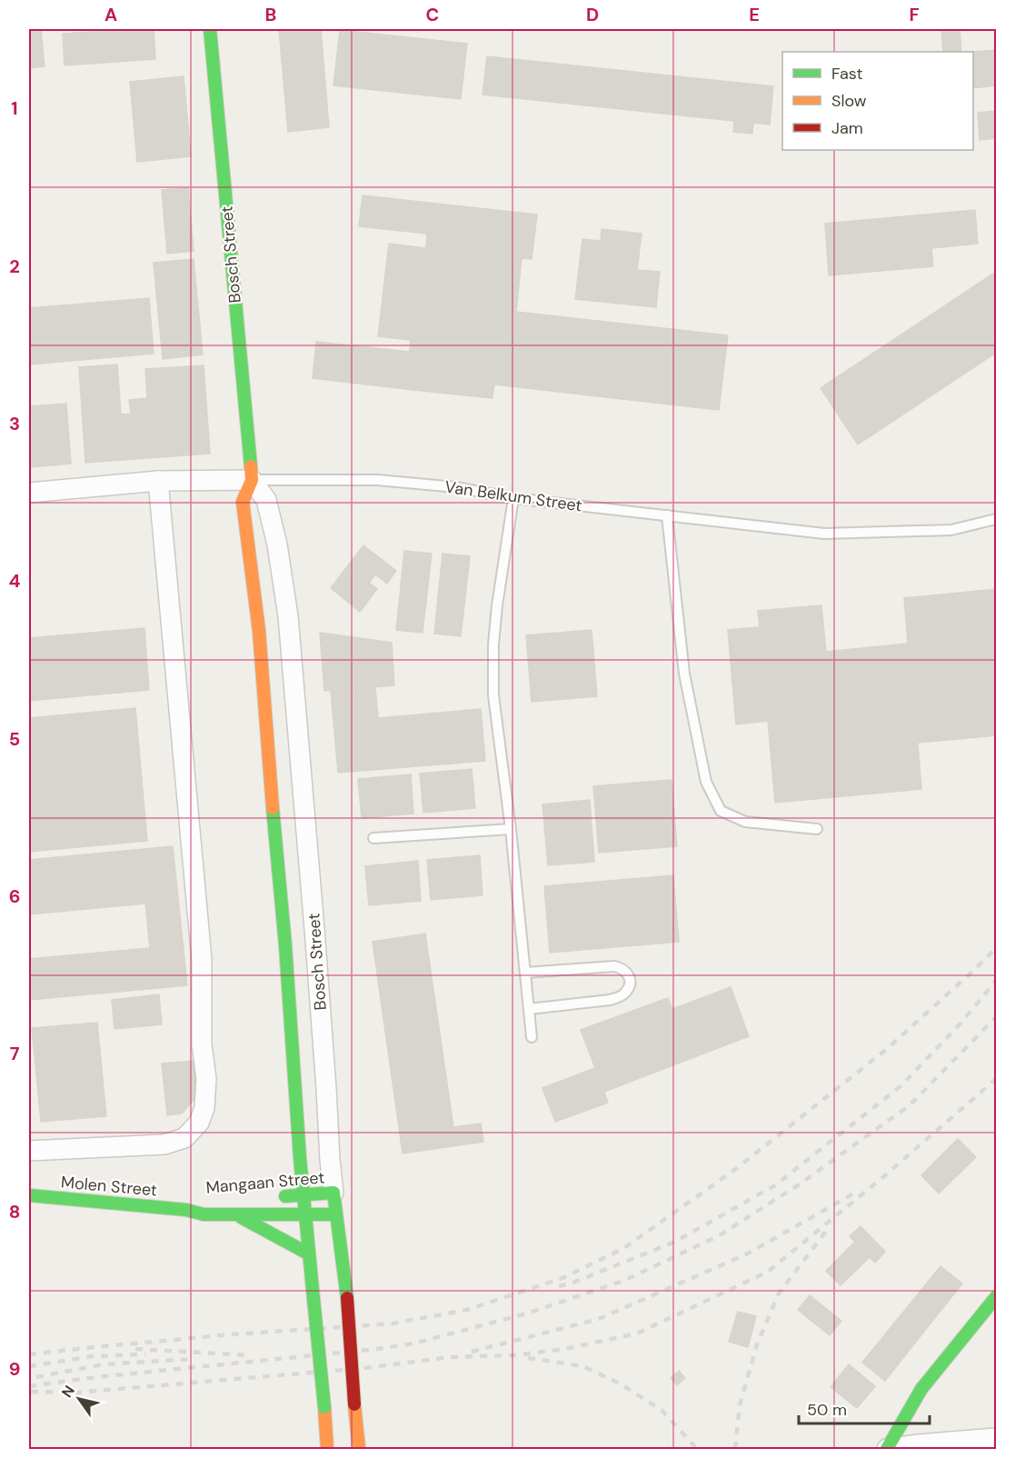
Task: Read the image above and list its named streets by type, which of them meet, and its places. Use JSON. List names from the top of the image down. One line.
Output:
{"streets":{"street":["Bosch Street","Van Belkum Street","Mangaan Street","Molen Street"]},"crossings":[["Bosch Street","Van Belkum Street"],["Bosch Street","Mangaan Street"],["Mangaan Street","Molen Street"]],"legend":["Fast","Slow","Jam"],"scale_bar":"50 m","north":"top left","grid":{"columns":["A","B","C","D","E","F"],"rows":["1","2","3","4","5","6","7","8","9"]}}
